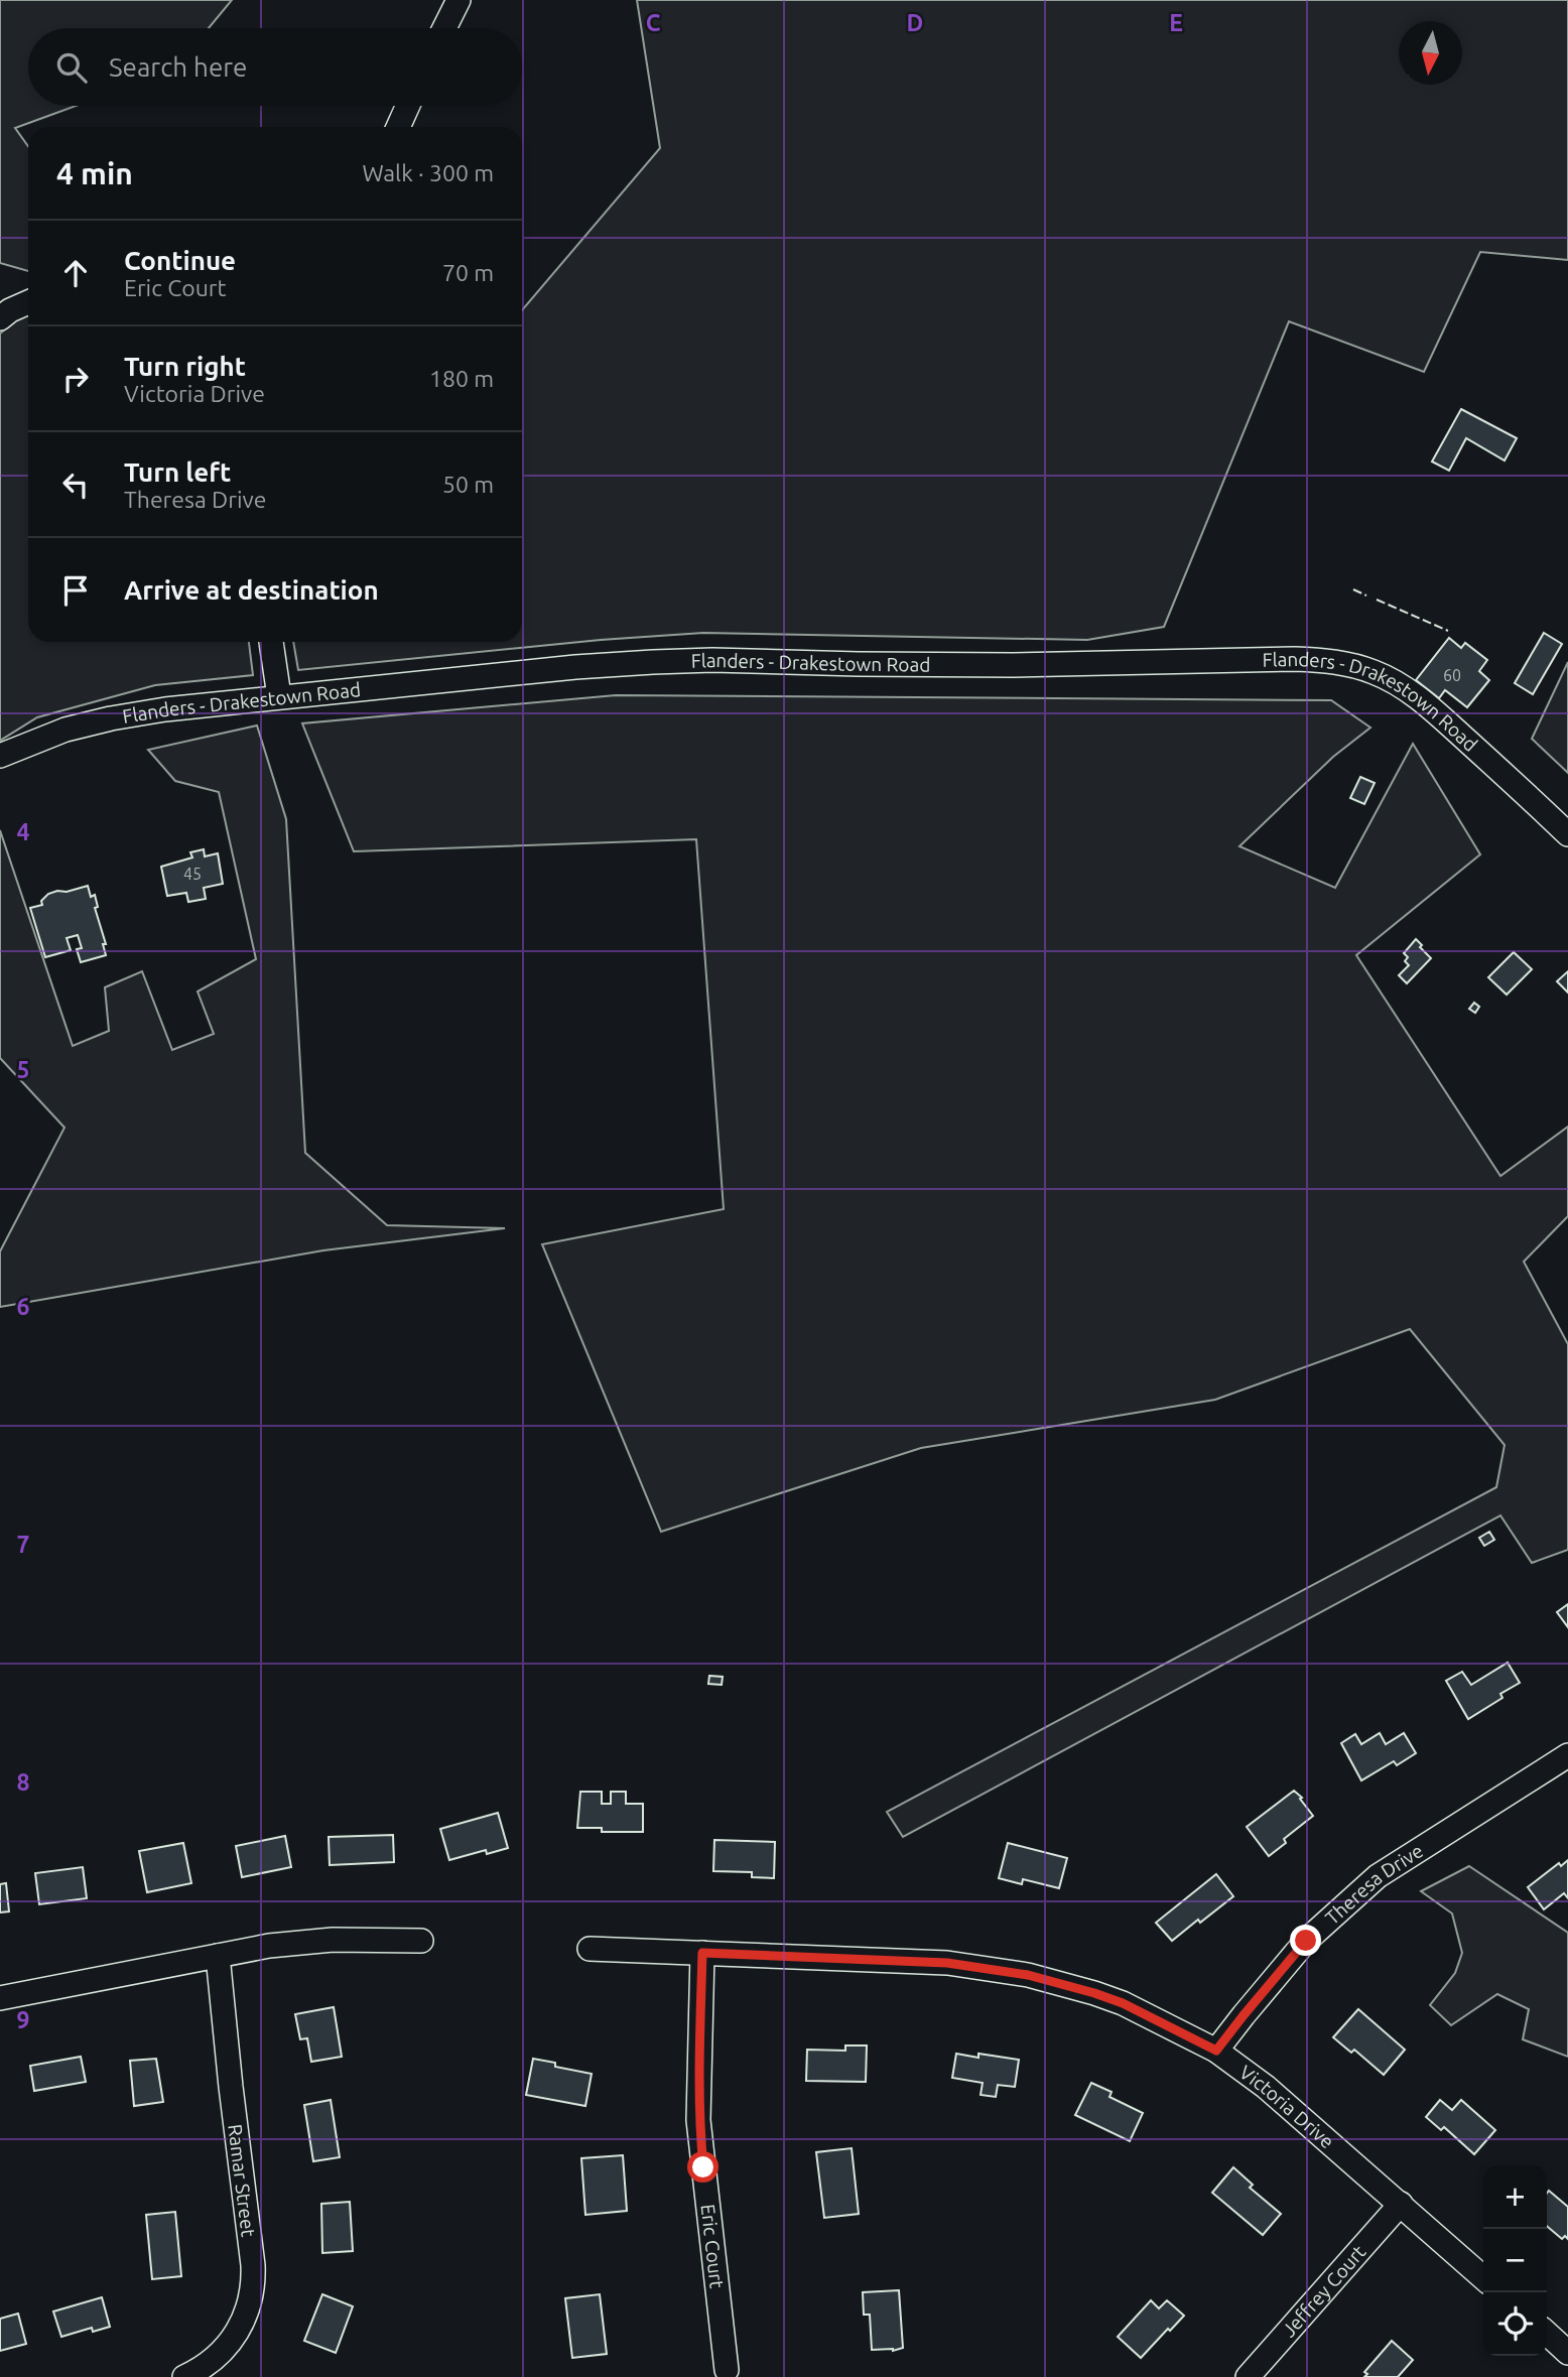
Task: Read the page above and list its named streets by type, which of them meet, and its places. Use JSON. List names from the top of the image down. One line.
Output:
{"streets":{"street":["Flanders - Drakestown Road","Theresa Drive","Victoria Drive","Ramar Street","Eric Court","Jeffrey Court"]},"crossings":[["Theresa Drive","Victoria Drive"],["Victoria Drive","Eric Court"],["Victoria Drive","Jeffrey Court"]],"house_numbers":["60","45"],"north":"bottom","page":{"search":"Search here","heading":["4 min","Walk · 300 m"],"list":[["Continue","Eric Court","70 m"],["Turn right","Victoria Drive","180 m"],["Turn left","Theresa Drive","50 m"],"Arrive at destination"],"map_buttons":["+","−"]},"grid":{"columns":["C","D","E"],"rows":["4","5","6","7","8","9"]}}
